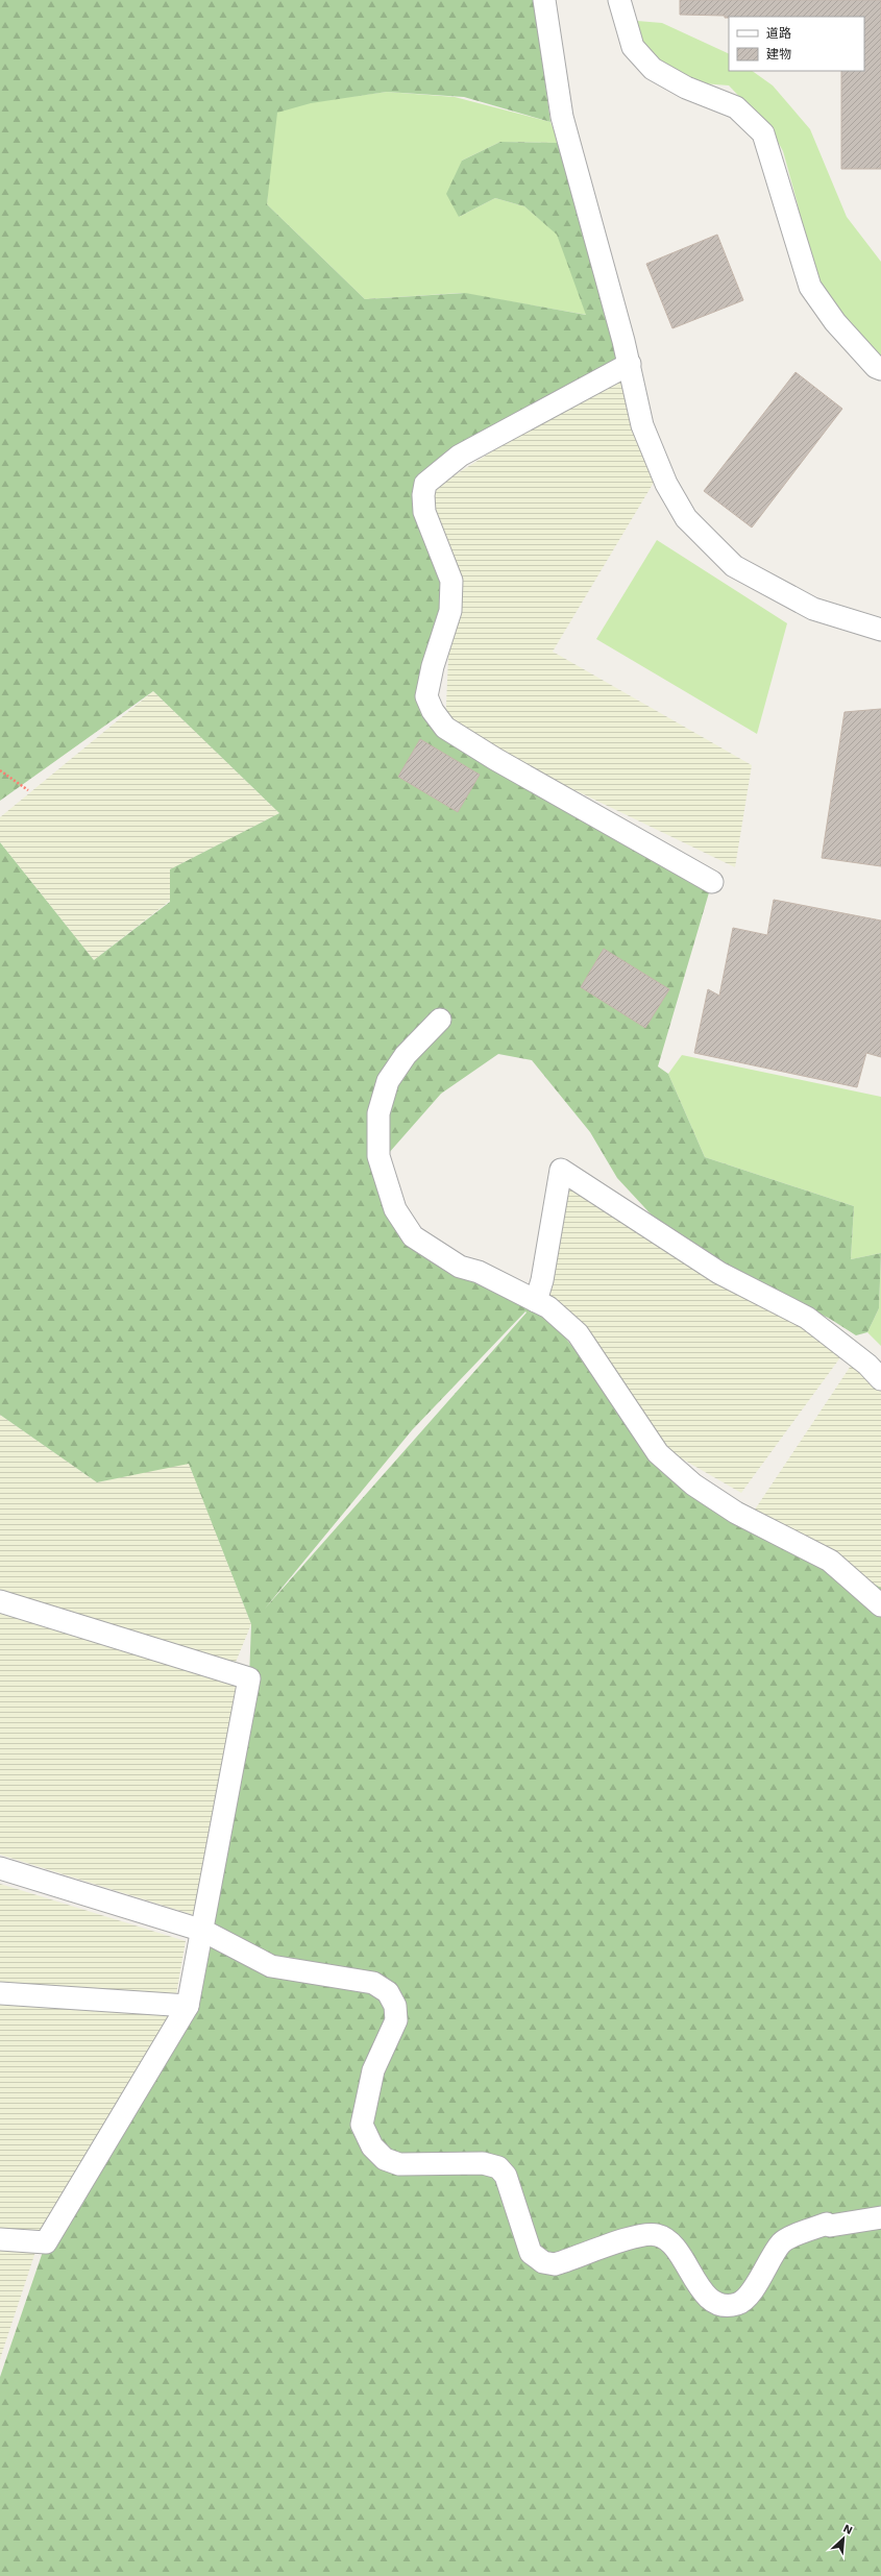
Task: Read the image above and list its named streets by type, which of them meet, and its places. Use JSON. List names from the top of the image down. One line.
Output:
{"legend":["道路","建物"],"north":"top right"}
